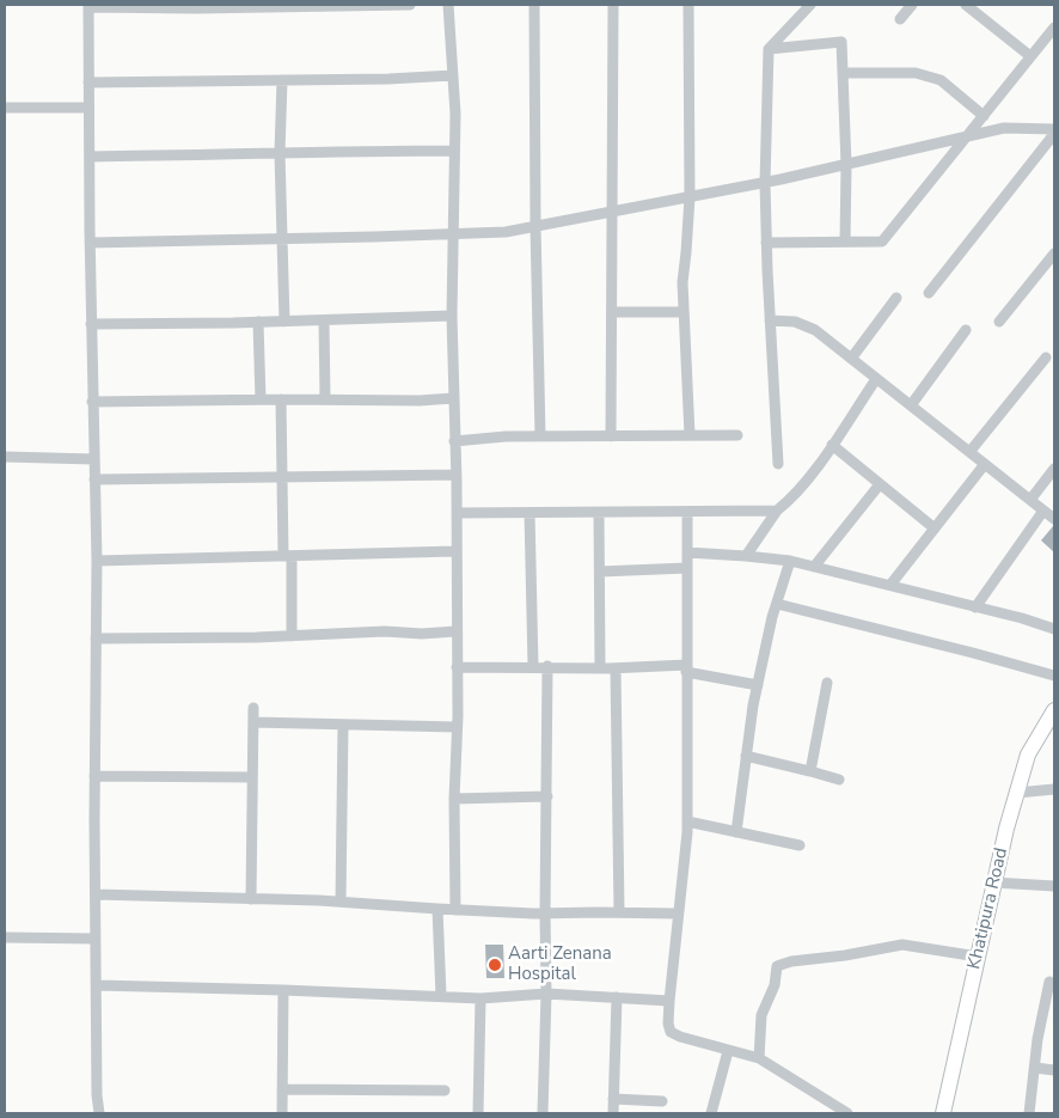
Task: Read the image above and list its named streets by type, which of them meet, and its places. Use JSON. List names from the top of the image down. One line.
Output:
{"streets":{"main road":["Khatipura Road"]},"places":["Aarti Zenana Hospital"]}
